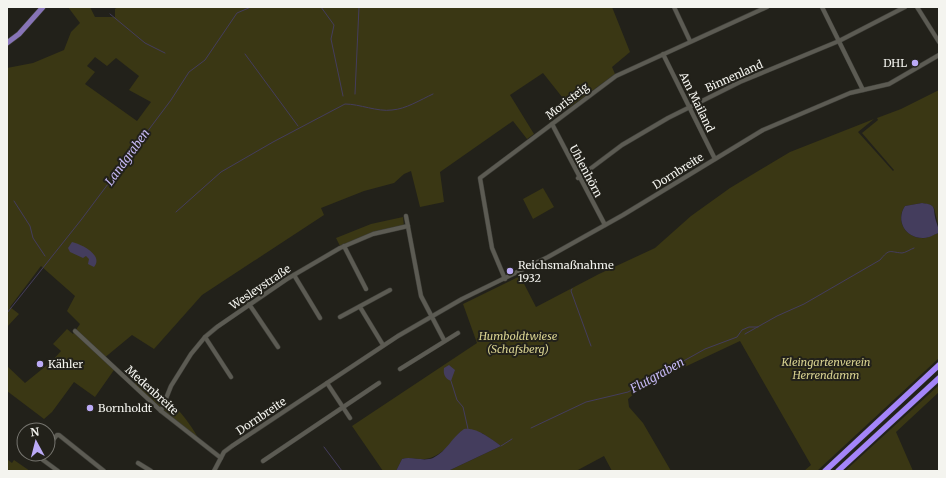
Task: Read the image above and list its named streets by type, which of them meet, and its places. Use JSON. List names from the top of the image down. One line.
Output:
{"streets":{"street":["Binnenland","Moristeig","Am Mailand","Uhlenhörn","Dornbreite","Wesleystraße","Medenbreite"]},"crossings":[["Binnenland","Am Mailand"],["Binnenland","Uhlenhörn"],["Moristeig","Am Mailand"],["Moristeig","Uhlenhörn"],["Moristeig","Dornbreite"],["Am Mailand","Dornbreite"],["Uhlenhörn","Dornbreite"],["Dornbreite","Medenbreite"],["Wesleystraße","Medenbreite"]],"water":["Landgraben","Flutgraben"],"parks":["Humboldtwiese (Schafsberg)","Kleingartenverein Herrendamm"],"places":["DHL","Reichsmaßnahme 1932","Kähler","Bornholdt"],"north":"top"}
